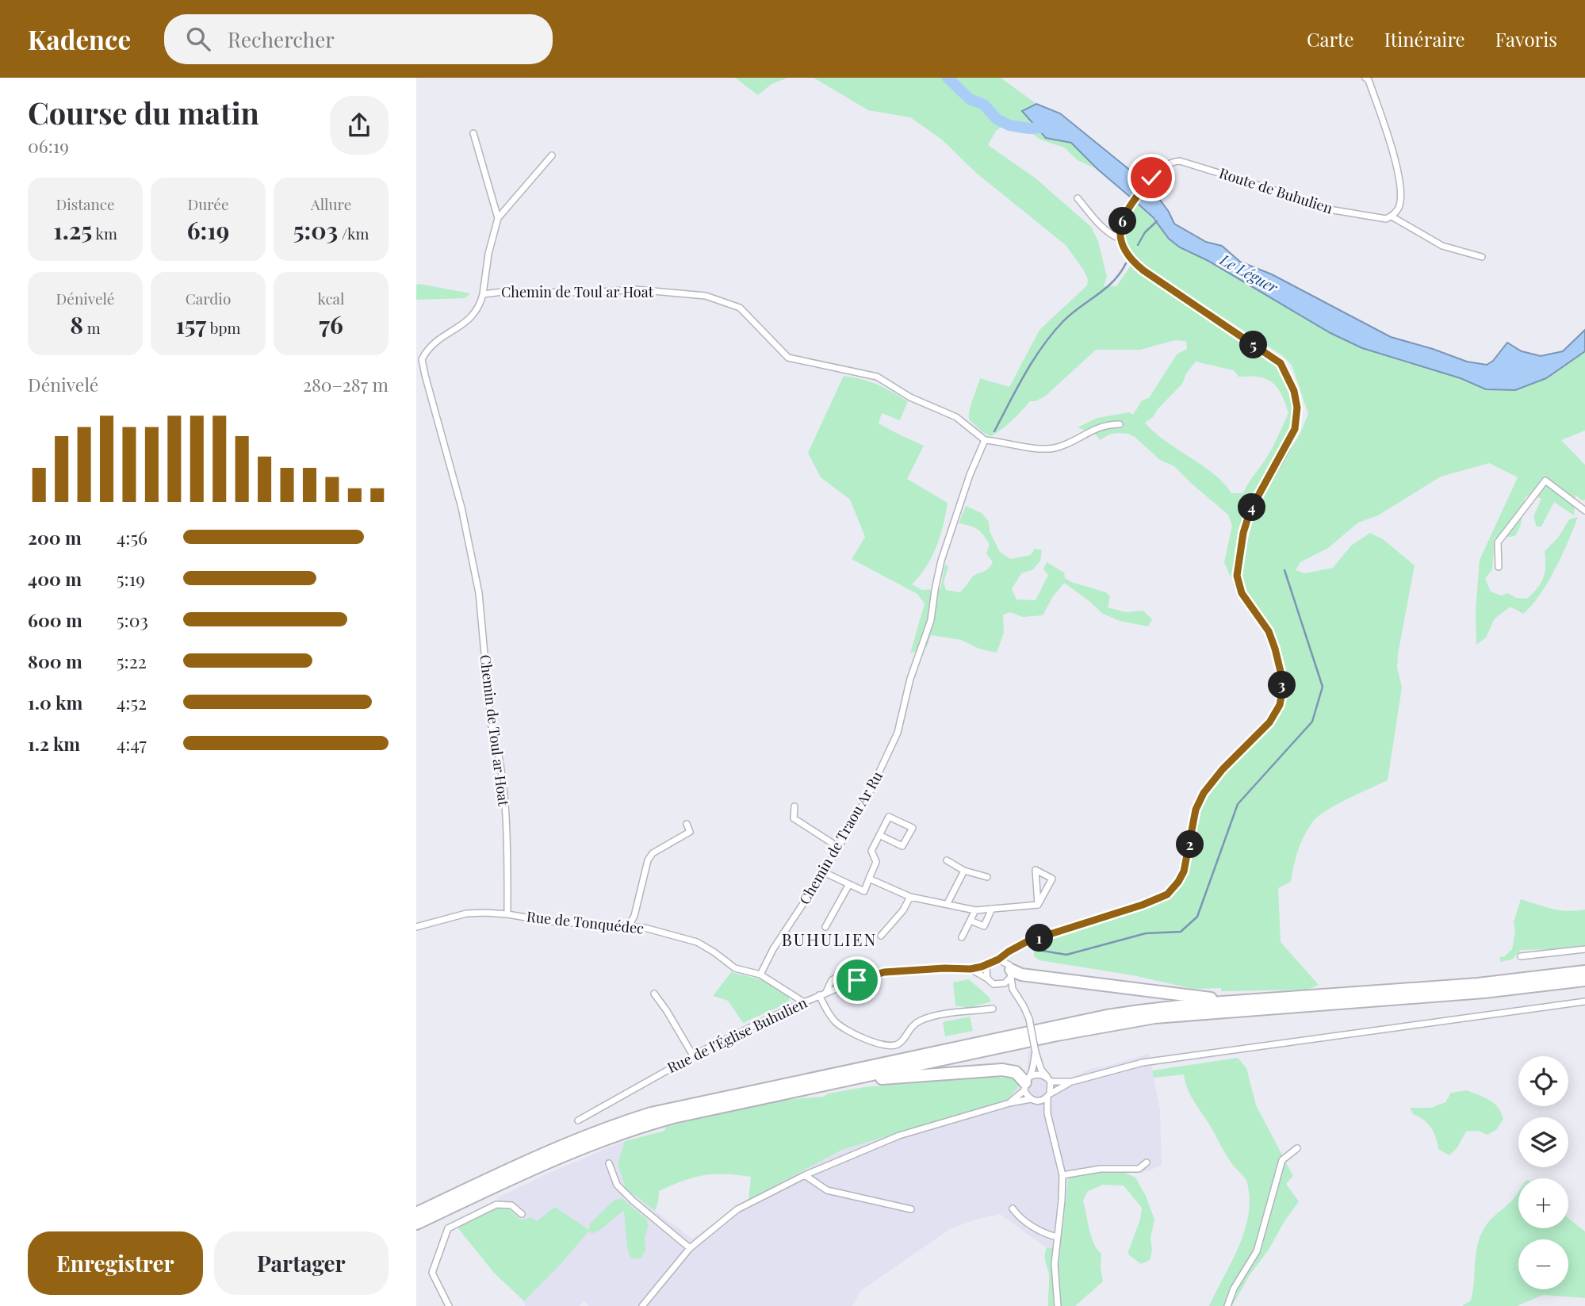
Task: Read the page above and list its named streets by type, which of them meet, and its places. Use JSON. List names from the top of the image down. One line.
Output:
{"streets":{"street":["Route de Buhulien","Chemin de Toul ar Hoat","Chemin de Traou Ar Ru","Rue de Tonquédec","Rue de l'Église Buhulien"]},"crossings":[["Chemin de Toul ar Hoat","Chemin de Traou Ar Ru"],["Chemin de Toul ar Hoat","Rue de Tonquédec"],["Chemin de Traou Ar Ru","Rue de Tonquédec"],["Rue de Tonquédec","Rue de l'Église Buhulien"]],"districts":["BUHULIEN"],"water":["Le Léguer"],"page":{"header":"Kadence","search":"Rechercher","nav":["Carte","Itinéraire","Favoris"],"heading":["Course du matin","06:19"],"stats":[["Distance","1.25 km"],["Durée","6:19"],["Allure","5:03 /km"],["Dénivelé","8 m"],["Cardio","157 bpm"],["kcal","76"]],"pins":["6","5","4","3","2","1"],"chart":["Dénivelé","280–287 m"],"list":[{"name":"200 m","note":"4:56"},{"name":"400 m","note":"5:19"},{"name":"600 m","note":"5:03"},{"name":"800 m","note":"5:22"},{"name":"1.0 km","note":"4:52"},{"name":"1.2 km","note":"4:47"}],"map_buttons":["+","−"],"buttons":["Enregistrer","Partager"]}}
